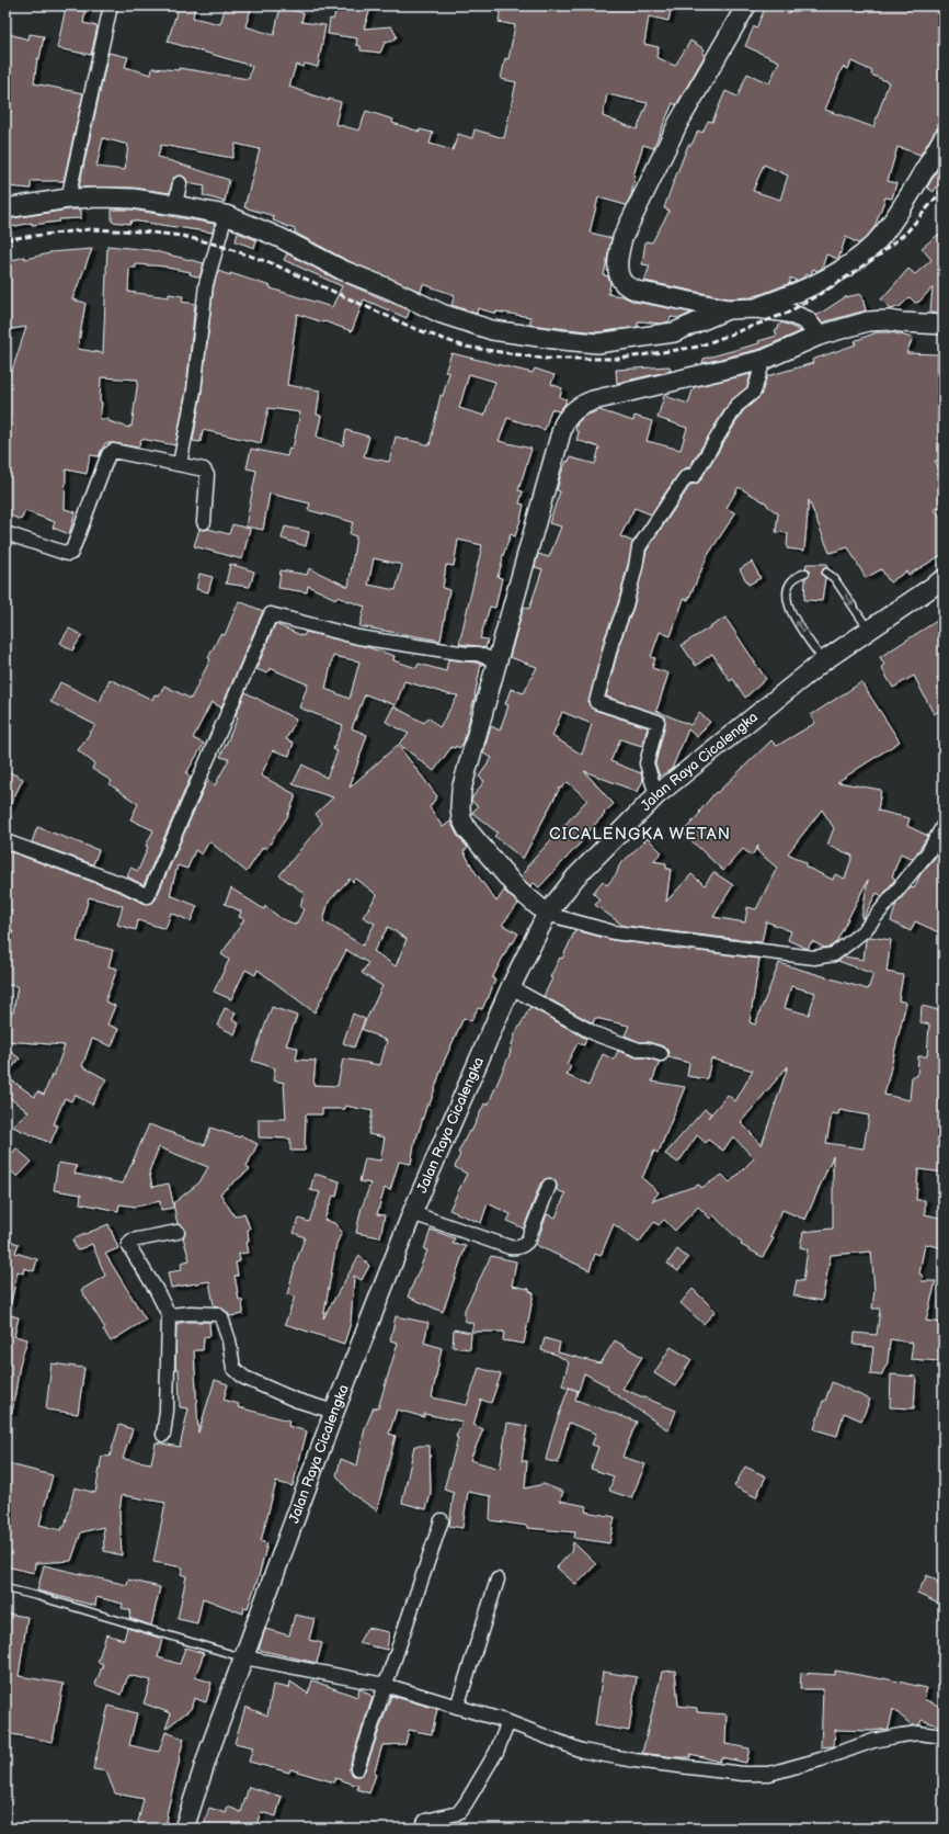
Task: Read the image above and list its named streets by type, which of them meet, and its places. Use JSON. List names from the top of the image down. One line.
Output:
{"streets":{"street":["Jalan Raya Cicalengka"]},"districts":["CICALENGKA WETAN"]}
